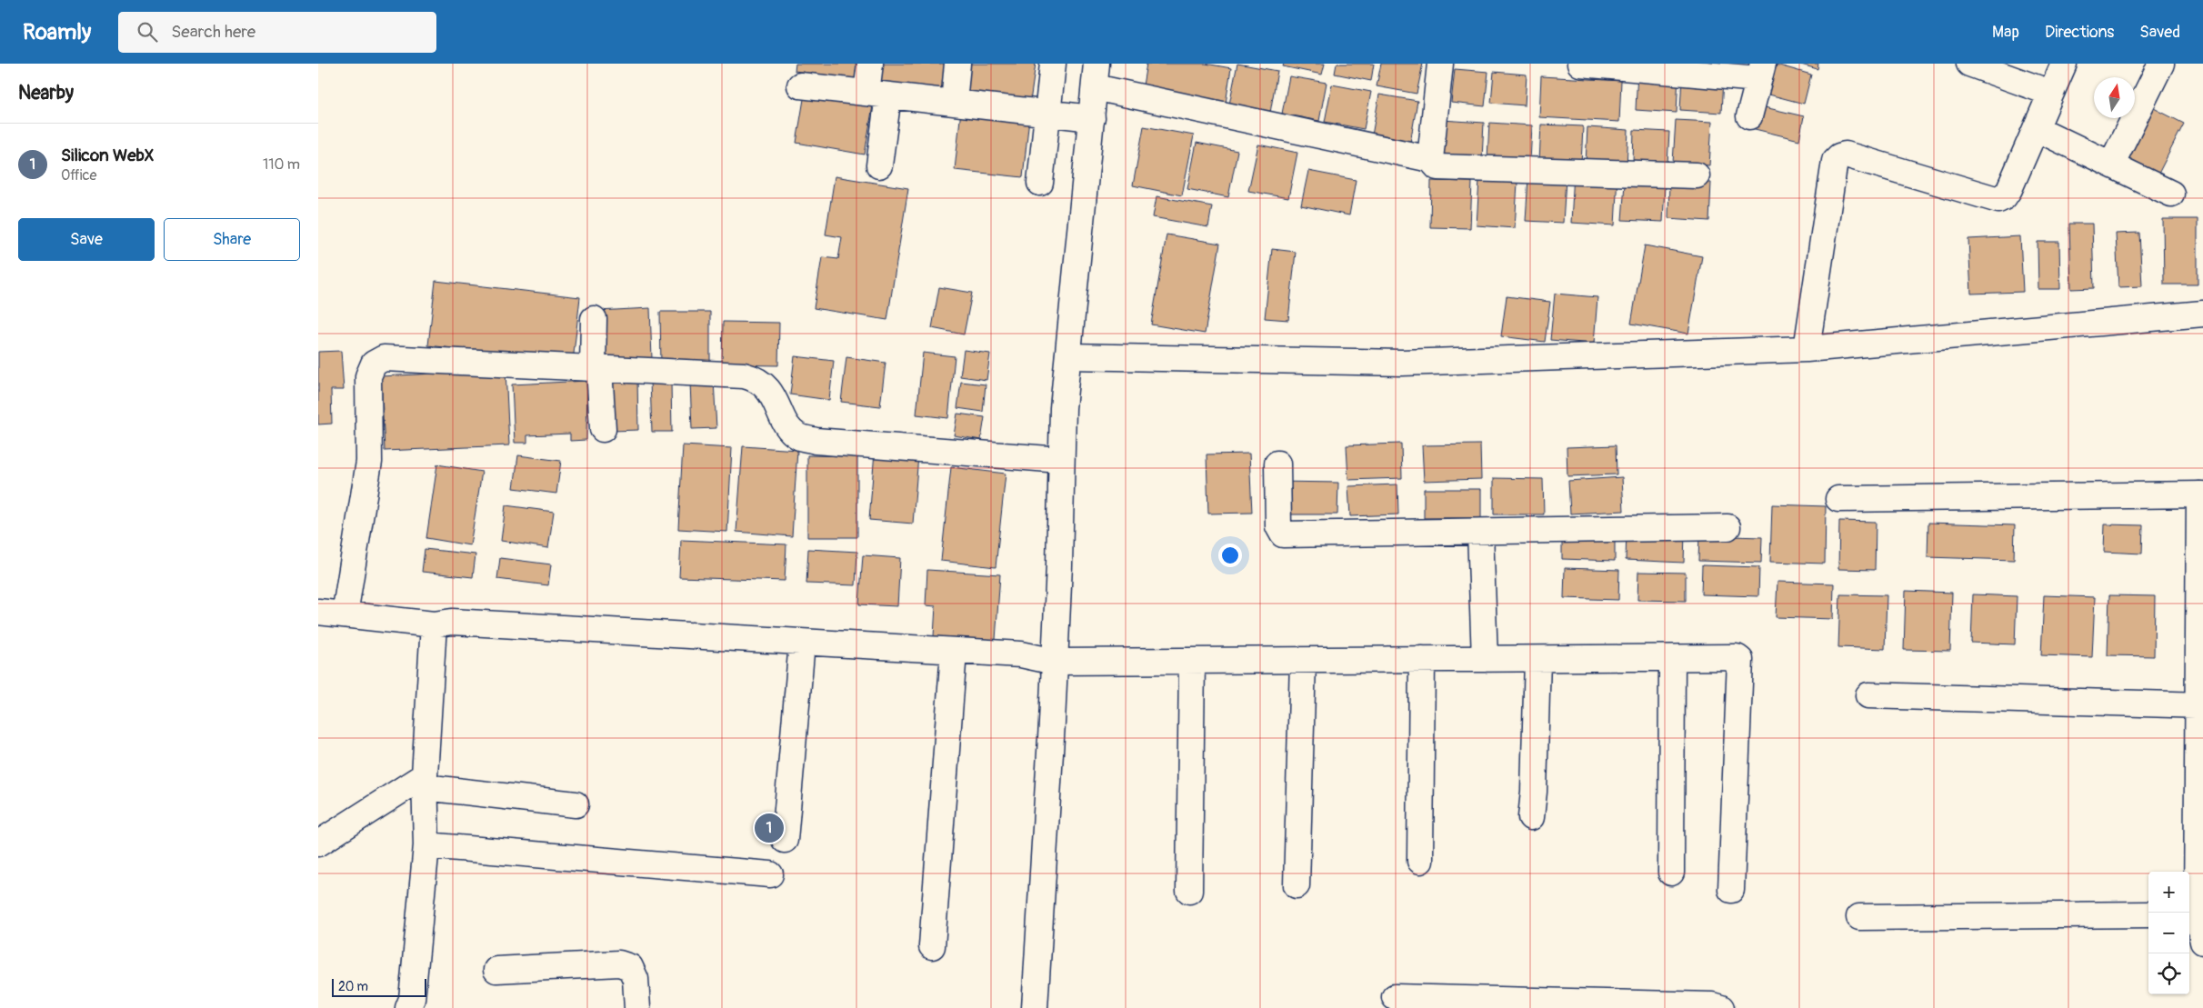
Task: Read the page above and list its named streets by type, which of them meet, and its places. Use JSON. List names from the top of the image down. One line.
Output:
{"scale_bar":"20 m","north":"top","page":{"header":"Roamly","search":"Search here","nav":["Map","Directions","Saved"],"heading":"Nearby","list":[{"mark":"1","name":"Silicon WebX","note":"Office","value":"110 m"}],"buttons":["Save","Share"],"pins":"1","map_buttons":["+","−"],"scale":"20 m"}}
